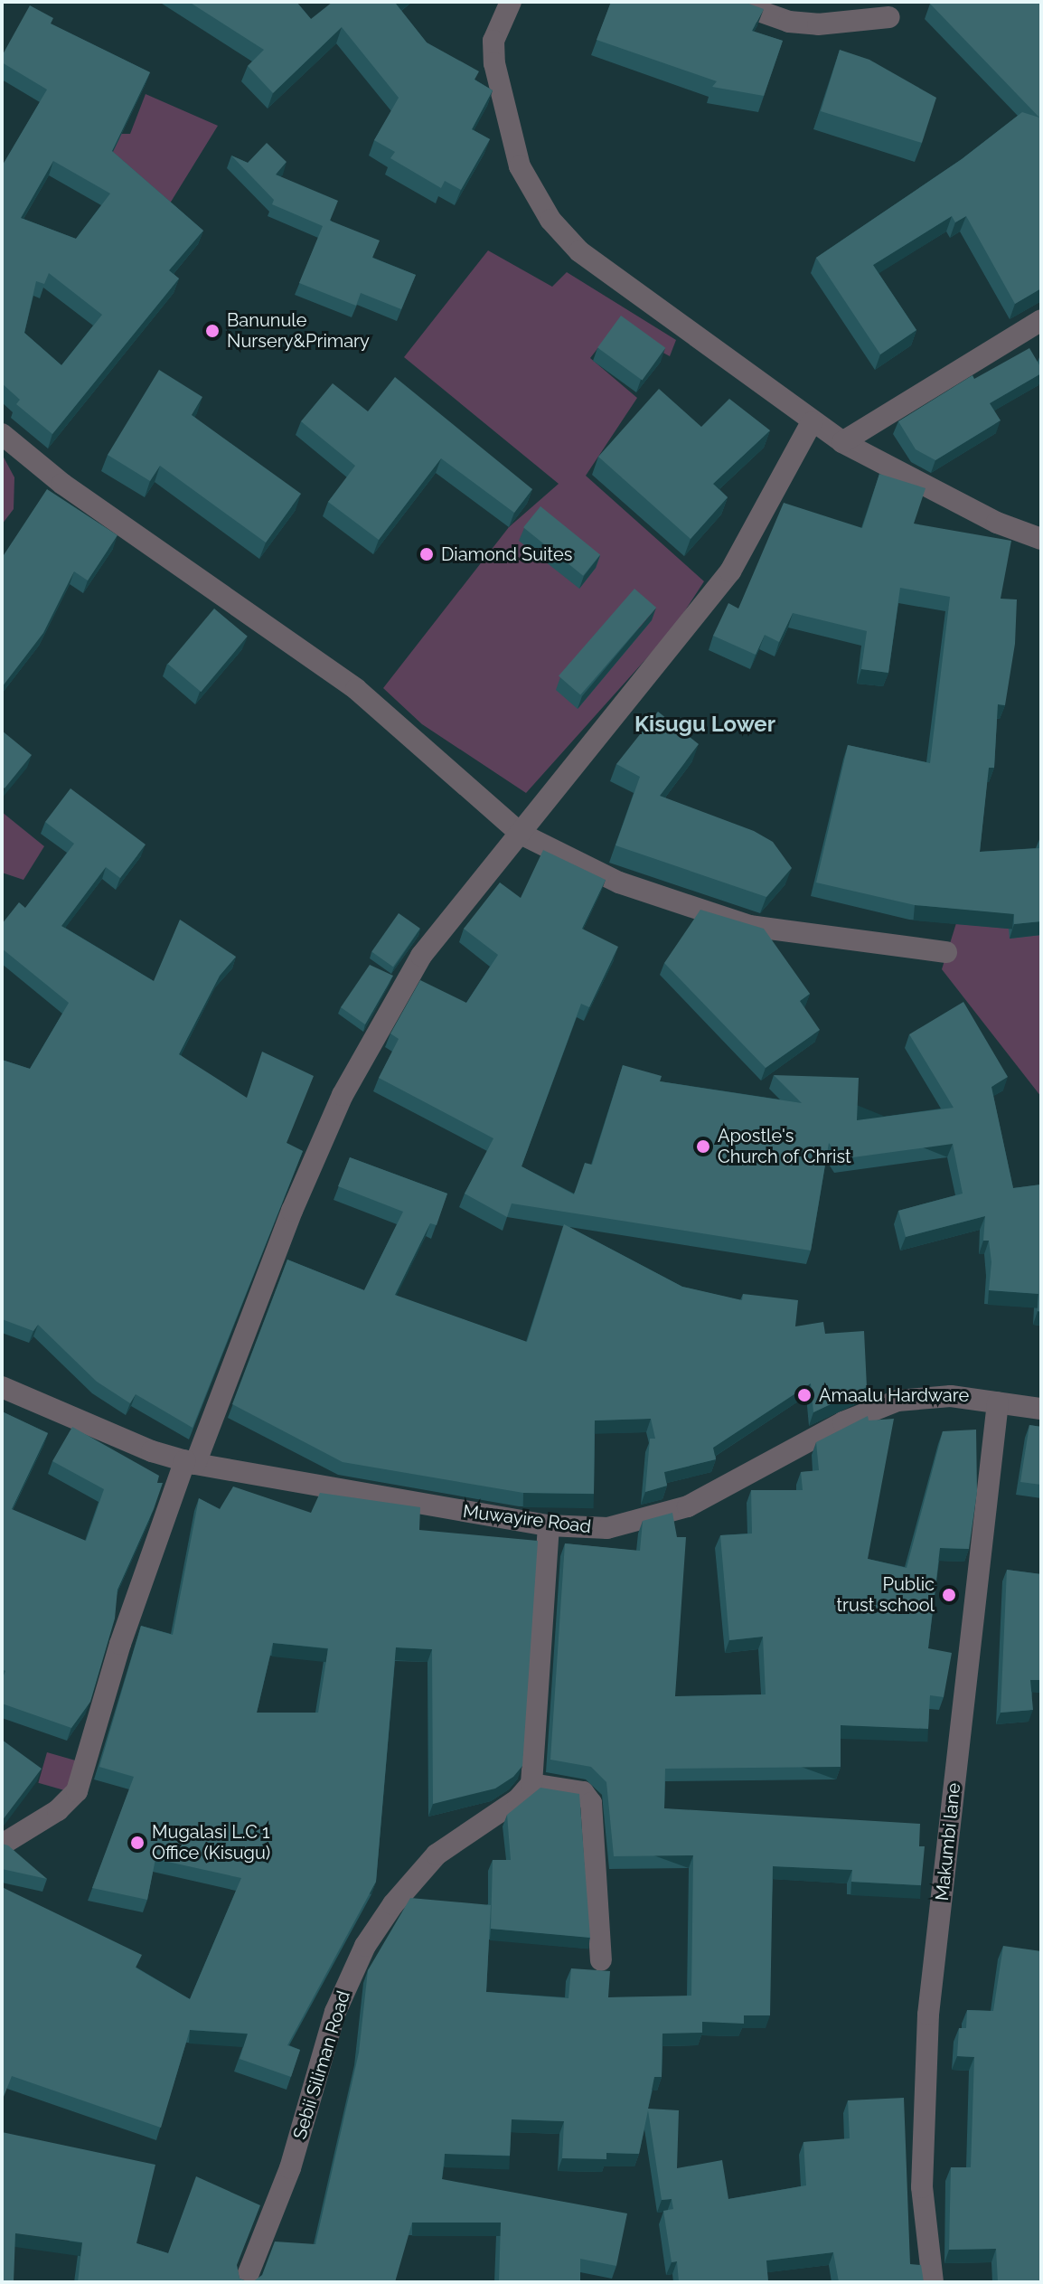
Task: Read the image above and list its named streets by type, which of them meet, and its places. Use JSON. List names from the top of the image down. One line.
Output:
{"streets":{"street":["Muwayire Road","Makumbi lane","Sebii Siliman Road"]},"crossings":[["Muwayire Road","Makumbi lane"]],"districts":["Kisugu Lower"],"places":["Banunule Nursery&Primary","Diamond Suites","Apostle's Church of Christ","Amaalu Hardware","Public trust school","Mugalasi L.C 1 Office (Kisugu)"]}
